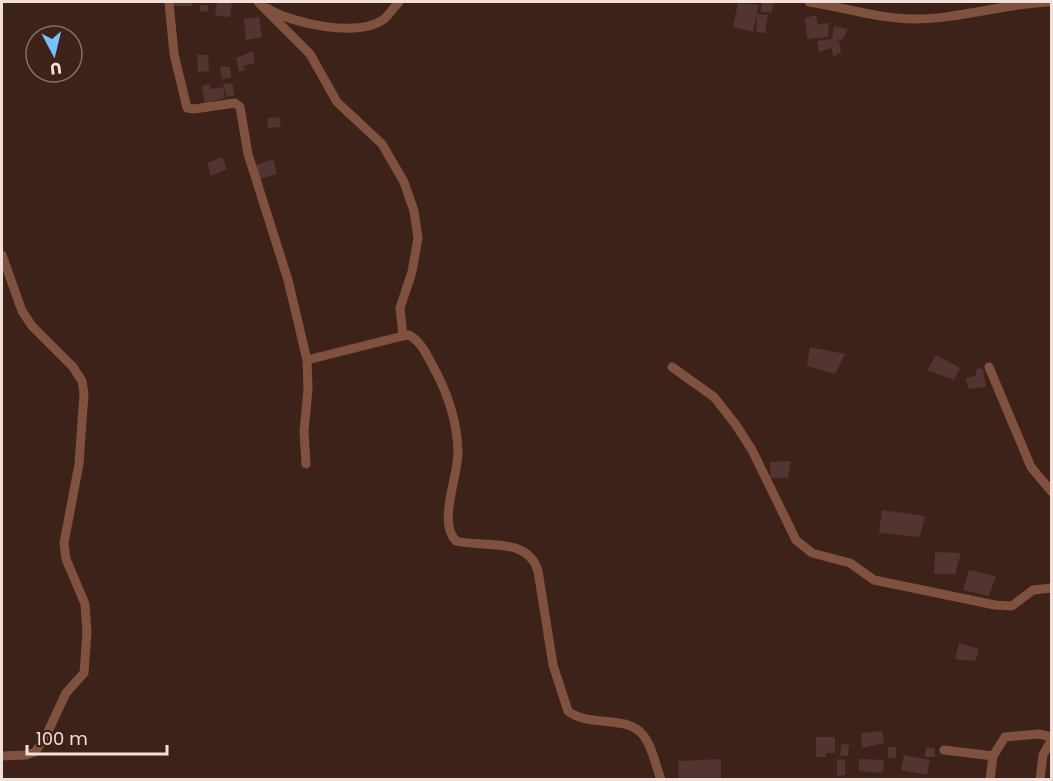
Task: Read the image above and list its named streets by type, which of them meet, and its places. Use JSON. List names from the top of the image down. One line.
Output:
{"scale_bar":"100 m","north":"bottom"}
